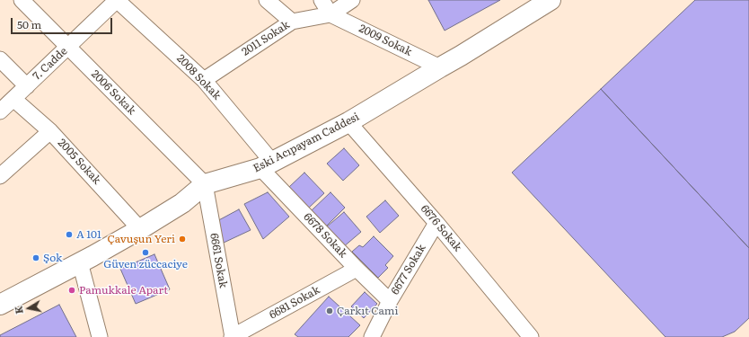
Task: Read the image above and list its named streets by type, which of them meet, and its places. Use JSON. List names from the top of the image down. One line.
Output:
{"streets":{"main road":["Eski Acıpayam Caddesi"],"street":["2011 Sokak","2009 Sokak","7. Cadde","2008 Sokak","2006 Sokak","2005 Sokak","6676 Sokak","6678 Sokak","6661 Sokak","6677 Sokak","6681 Sokak"]},"crossings":[["2011 Sokak","2009 Sokak"],["2011 Sokak","2008 Sokak"],["2009 Sokak","Eski Acıpayam Caddesi"],["7. Cadde","2008 Sokak"],["7. Cadde","2006 Sokak"],["7. Cadde","2005 Sokak"],["2008 Sokak","Eski Acıpayam Caddesi"],["2008 Sokak","6678 Sokak"],["2006 Sokak","Eski Acıpayam Caddesi"],["2006 Sokak","6661 Sokak"],["Eski Acıpayam Caddesi","2005 Sokak"],["Eski Acıpayam Caddesi","6676 Sokak"],["Eski Acıpayam Caddesi","6678 Sokak"],["Eski Acıpayam Caddesi","6661 Sokak"],["6676 Sokak","6677 Sokak"],["6678 Sokak","6677 Sokak"],["6678 Sokak","6681 Sokak"],["6661 Sokak","6681 Sokak"]],"places":["A 101","Çavuşun Yeri","Güven züccaciye","Şok","Pamukkale Apart","Çarkıt Cami"],"scale_bar":"50 m","north":"left"}
